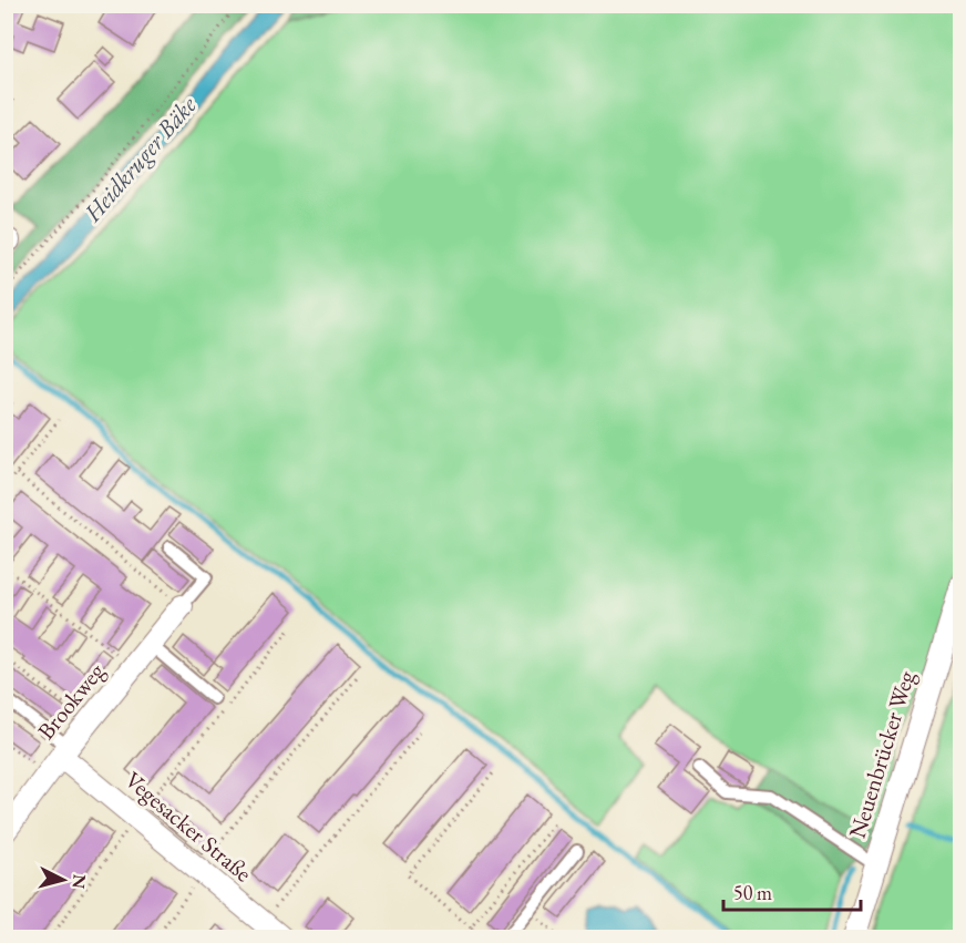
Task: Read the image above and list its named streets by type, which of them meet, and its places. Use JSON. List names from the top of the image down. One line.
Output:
{"streets":{"street":["Brookweg","Neuenbrücker Weg","Vegesacker Straße"]},"crossings":[["Brookweg","Vegesacker Straße"]],"water":["Heidkruger Bäke"],"scale_bar":"50 m","north":"right"}
